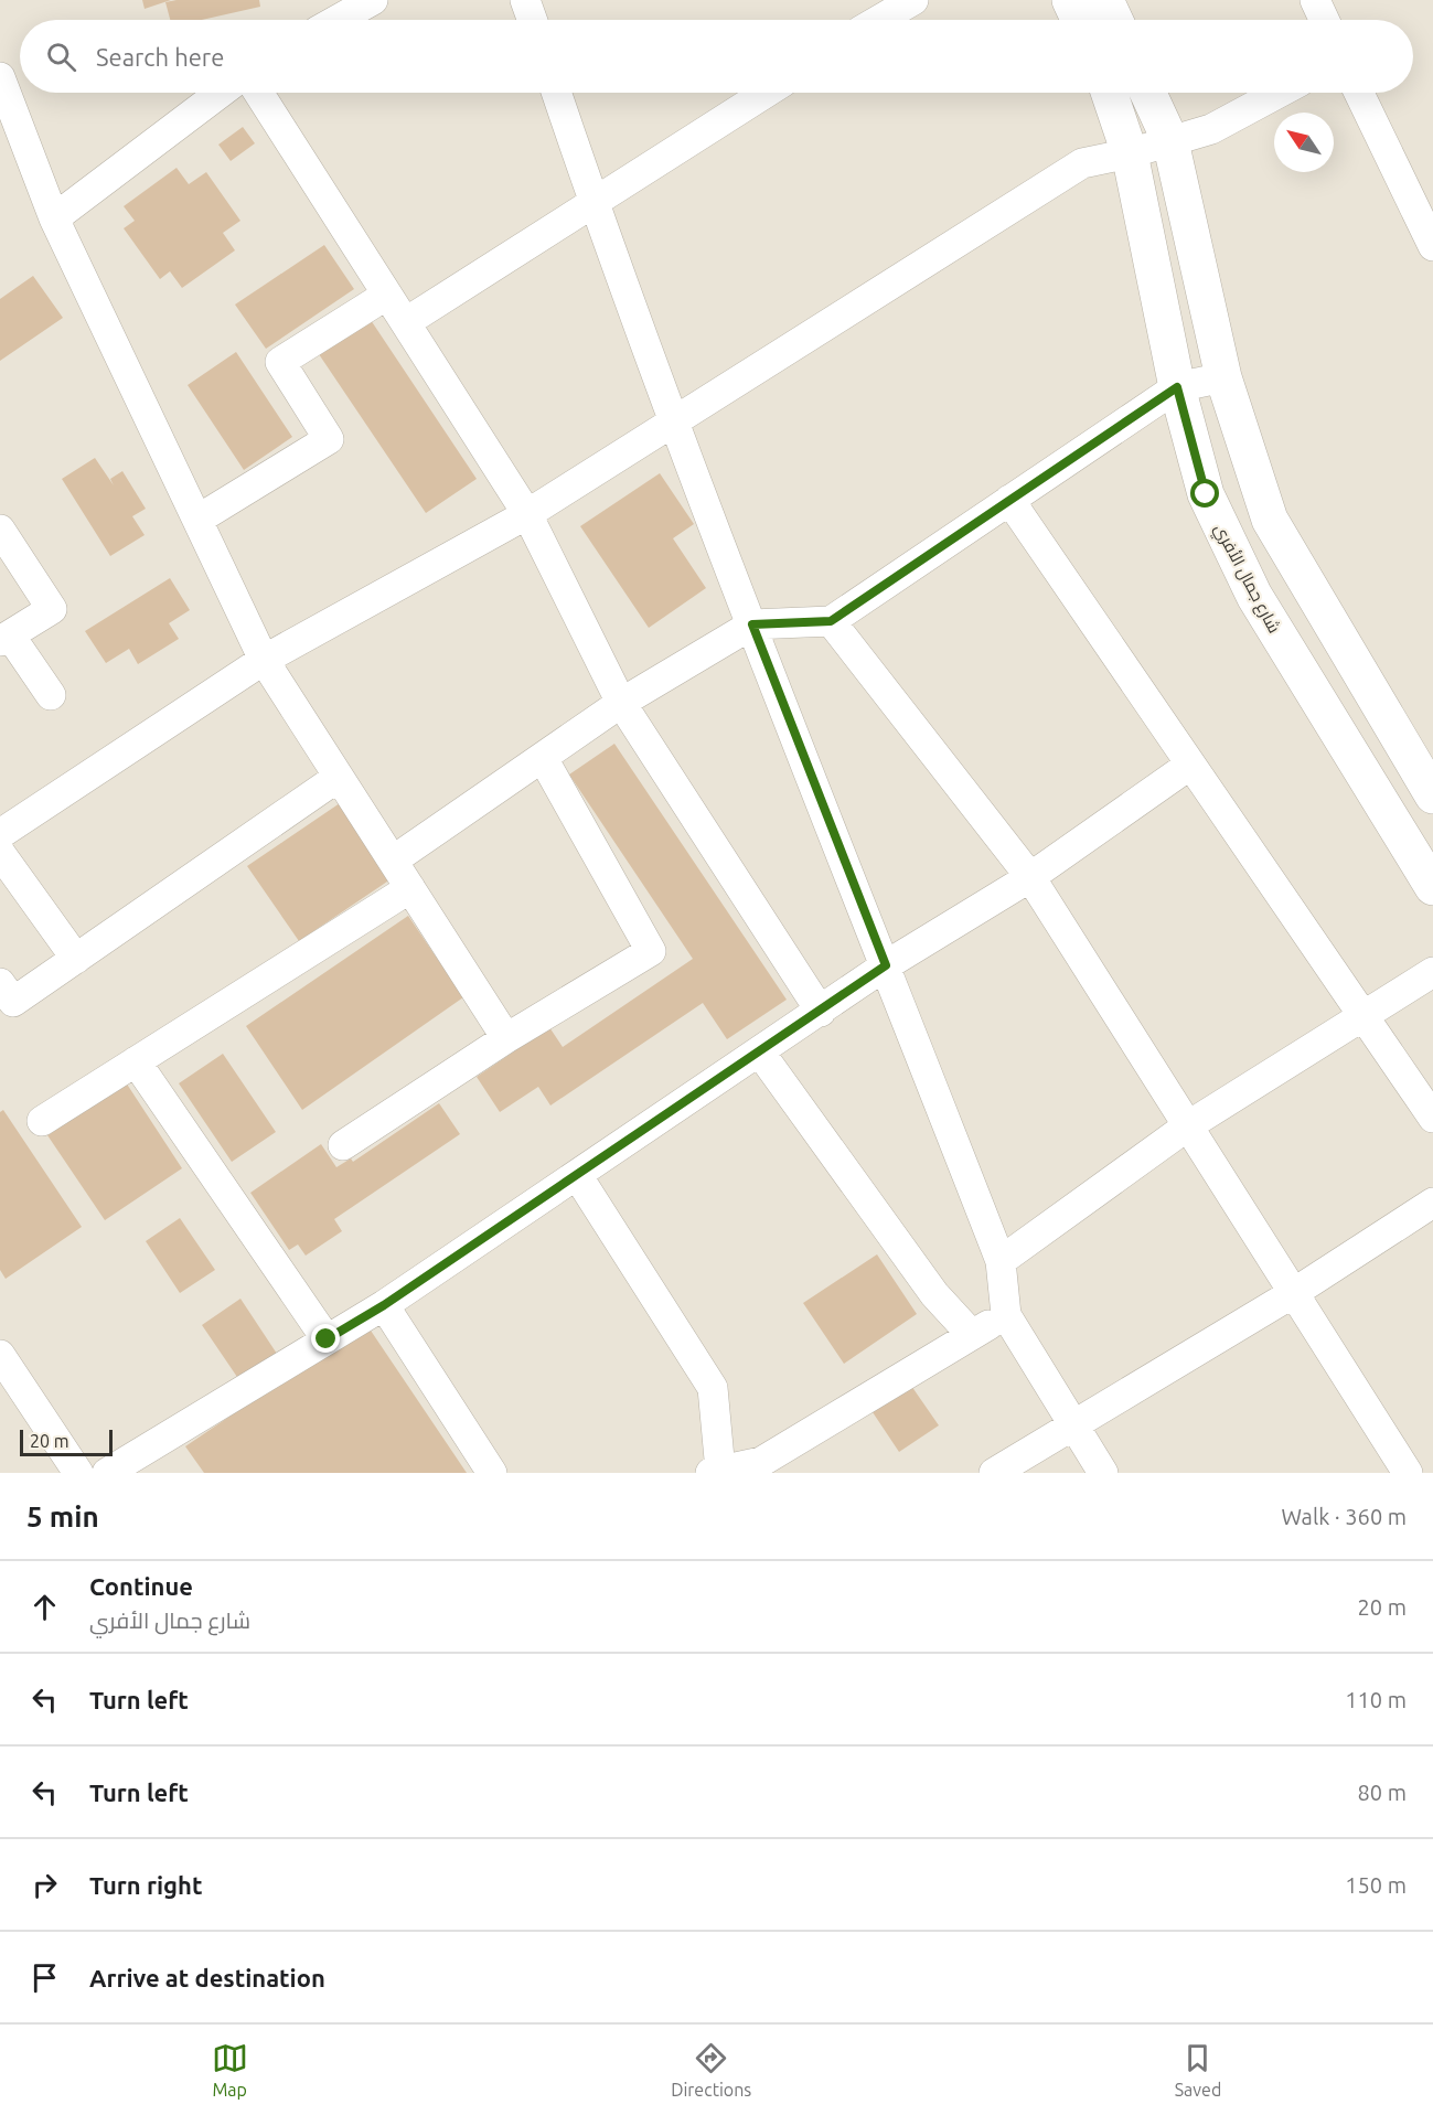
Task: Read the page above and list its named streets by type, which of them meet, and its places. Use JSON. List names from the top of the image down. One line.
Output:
{"streets":{"street":["شارع جمال الأفري"]},"scale_bar":"20 m","north":"top left","page":{"search":"Search here","scale":"20 m","heading":["5 min","Walk · 360 m"],"list":[["Continue","شارع جمال الأفري","20 m"],["Turn left","110 m"],["Turn left","80 m"],["Turn right","150 m"],"Arrive at destination"],"nav":["Map","Directions","Saved"]}}
